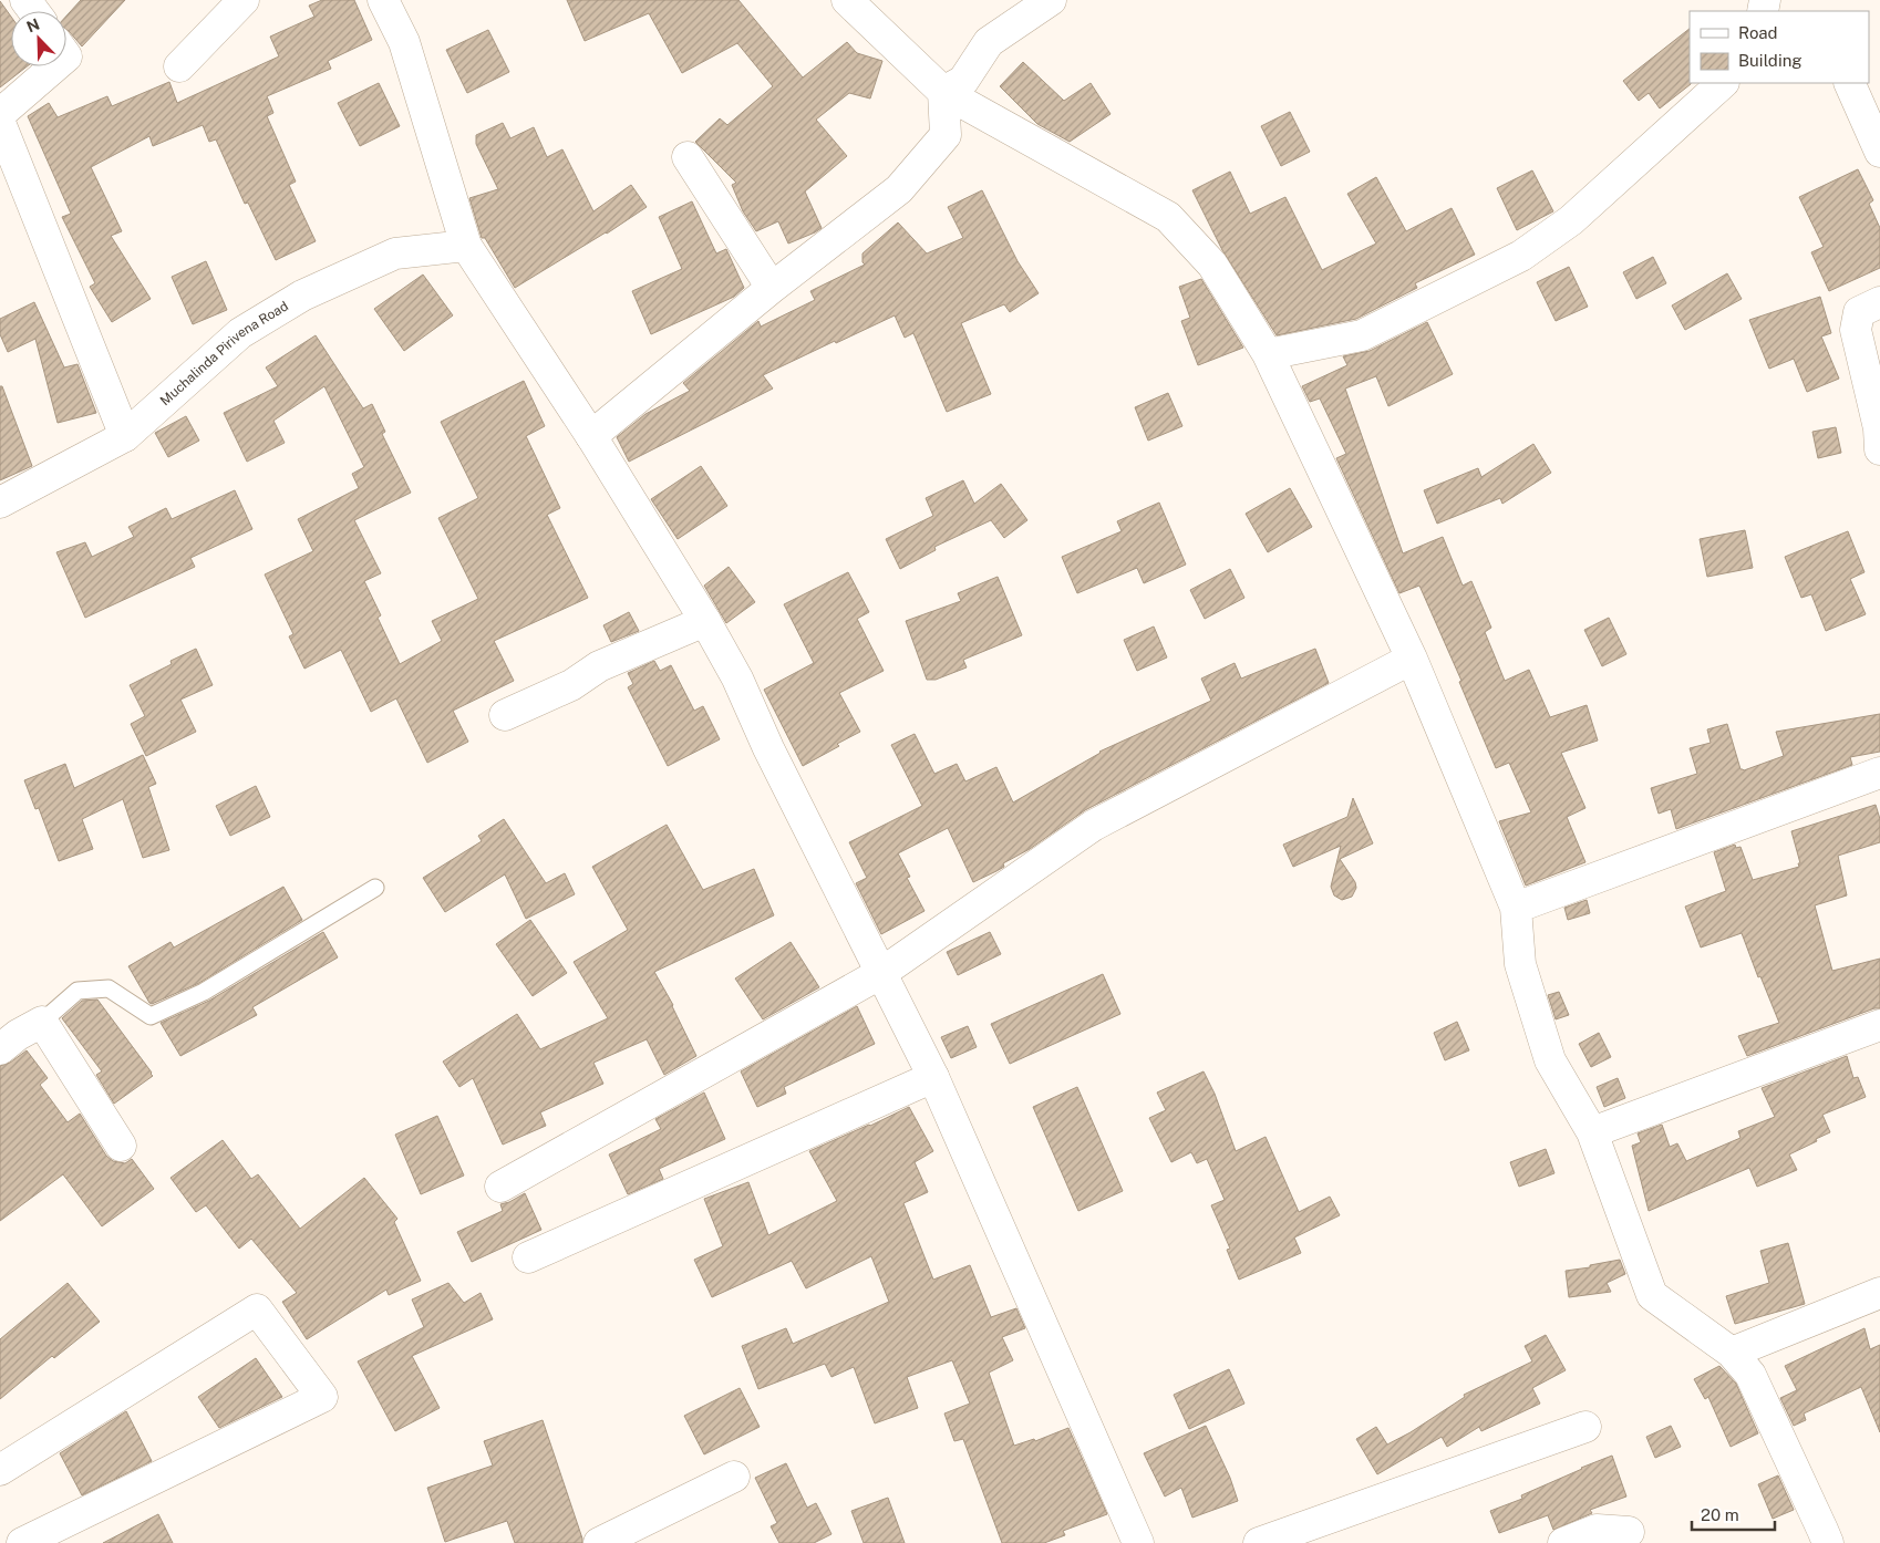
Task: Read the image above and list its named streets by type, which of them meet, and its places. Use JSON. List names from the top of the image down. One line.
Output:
{"streets":{"street":["Muchalinda Pirivena Road"]},"legend":["Road","Building"],"scale_bar":"20 m","north":"top left"}
